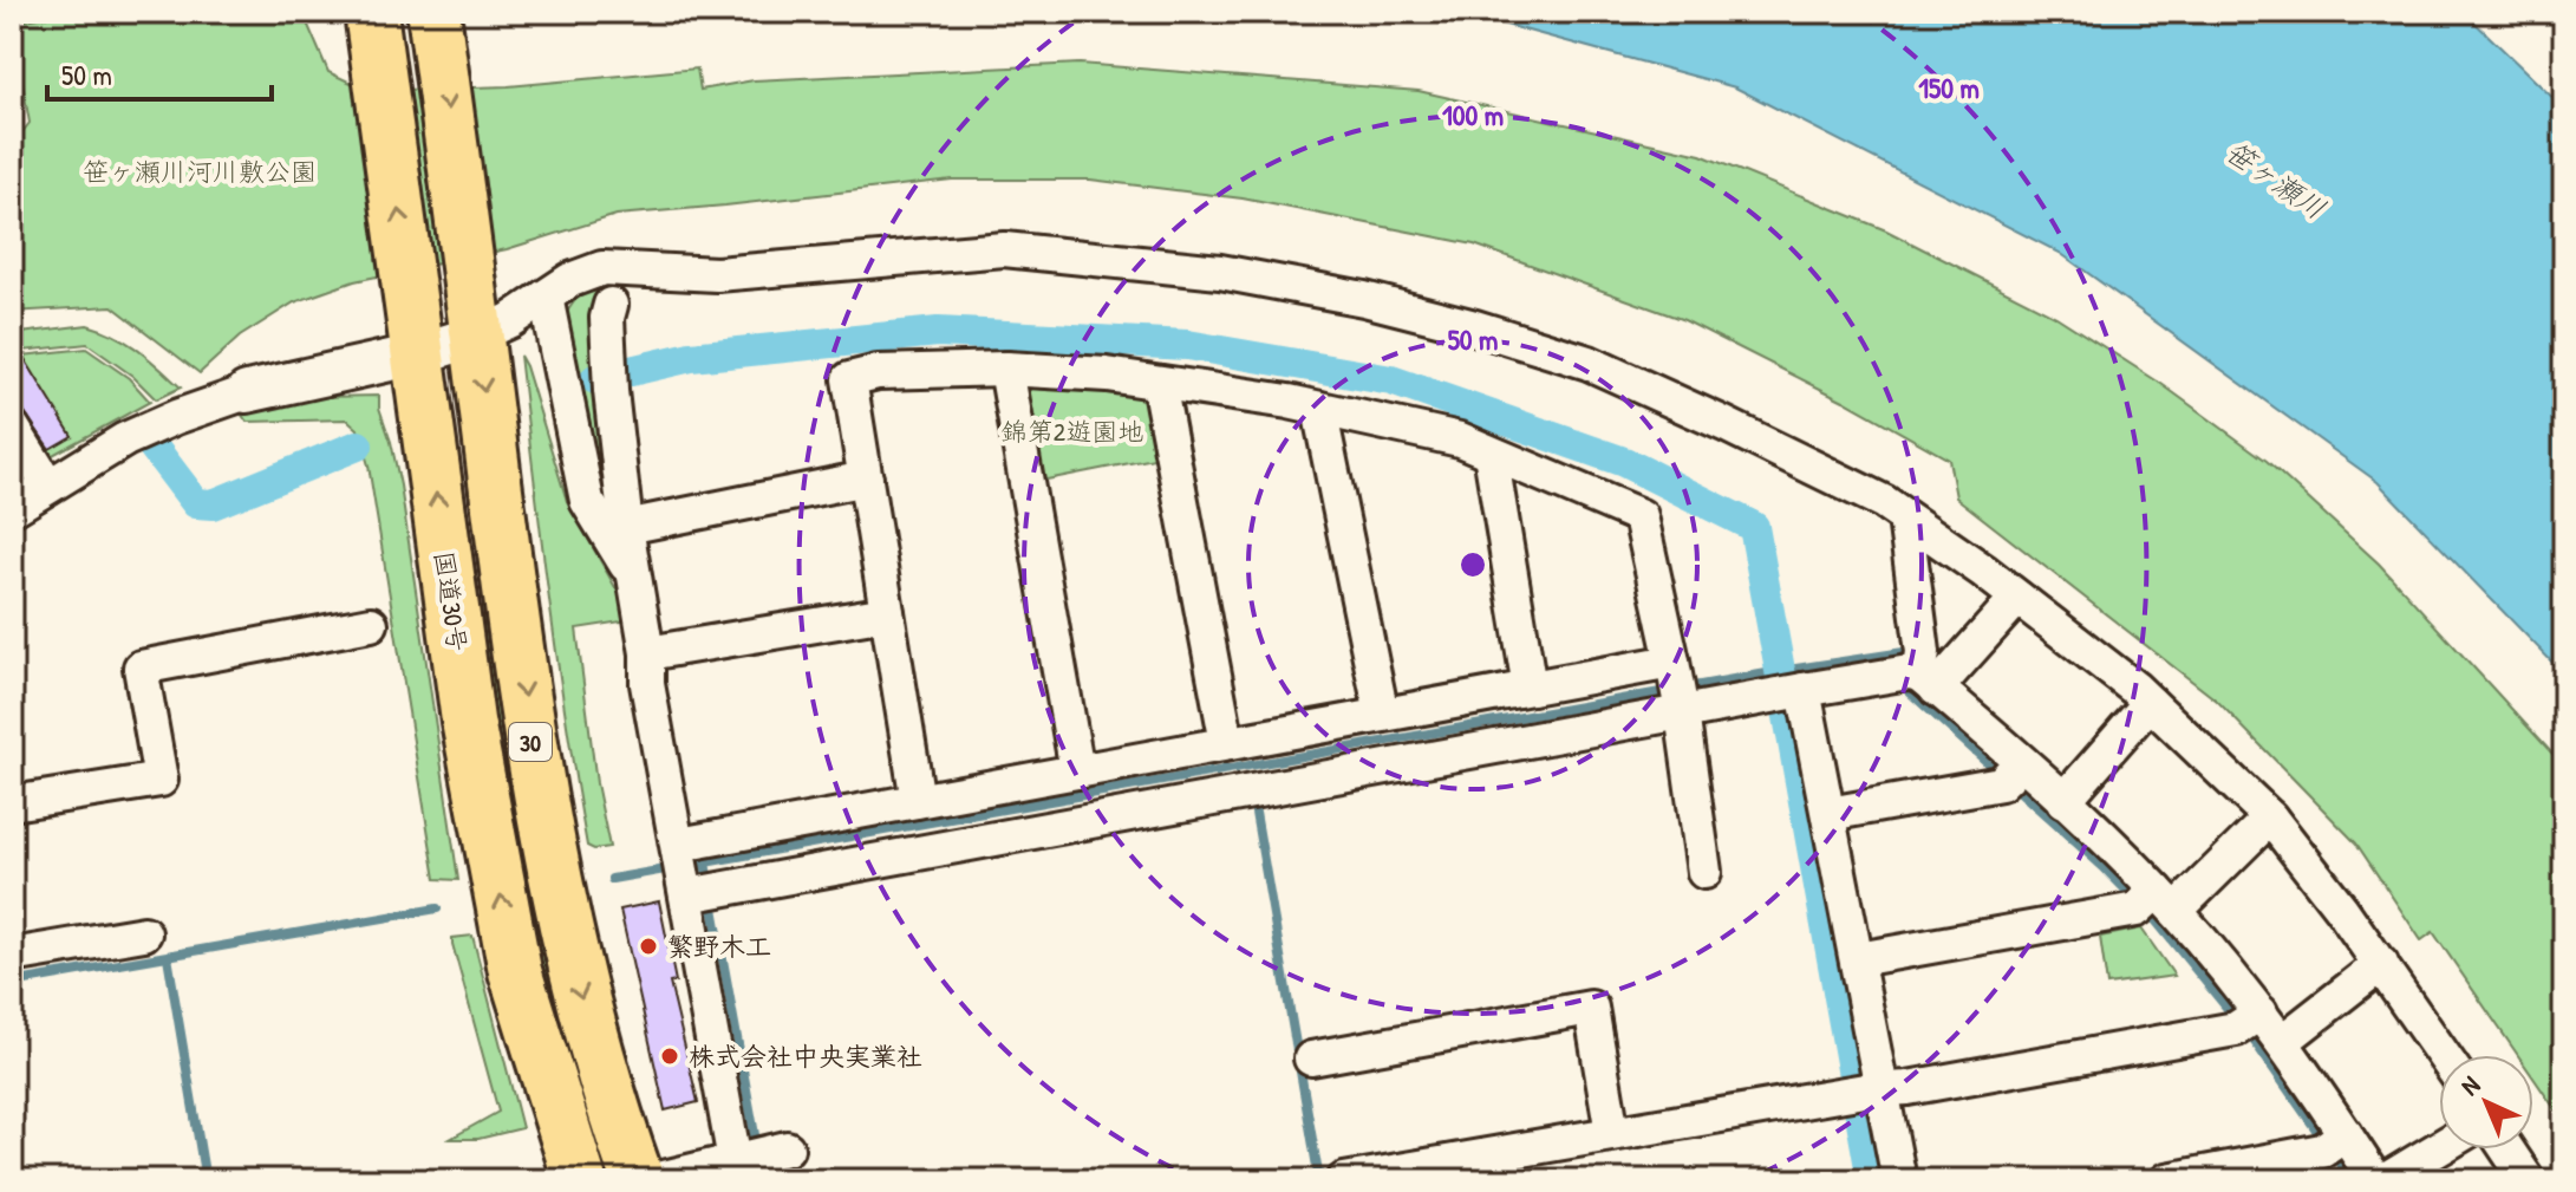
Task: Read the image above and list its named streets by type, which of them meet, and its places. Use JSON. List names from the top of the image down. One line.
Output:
{"streets":{"highway":["国道30号","30"]},"water":["笹ヶ瀬川"],"parks":["笹ヶ瀬川河川敷公園","錦第2遊園地"],"places":["繁野木工","株式会社中央実業社"],"scale_bar":"50 m","north":"top left","rings":["150 m","100 m","50 m"]}
